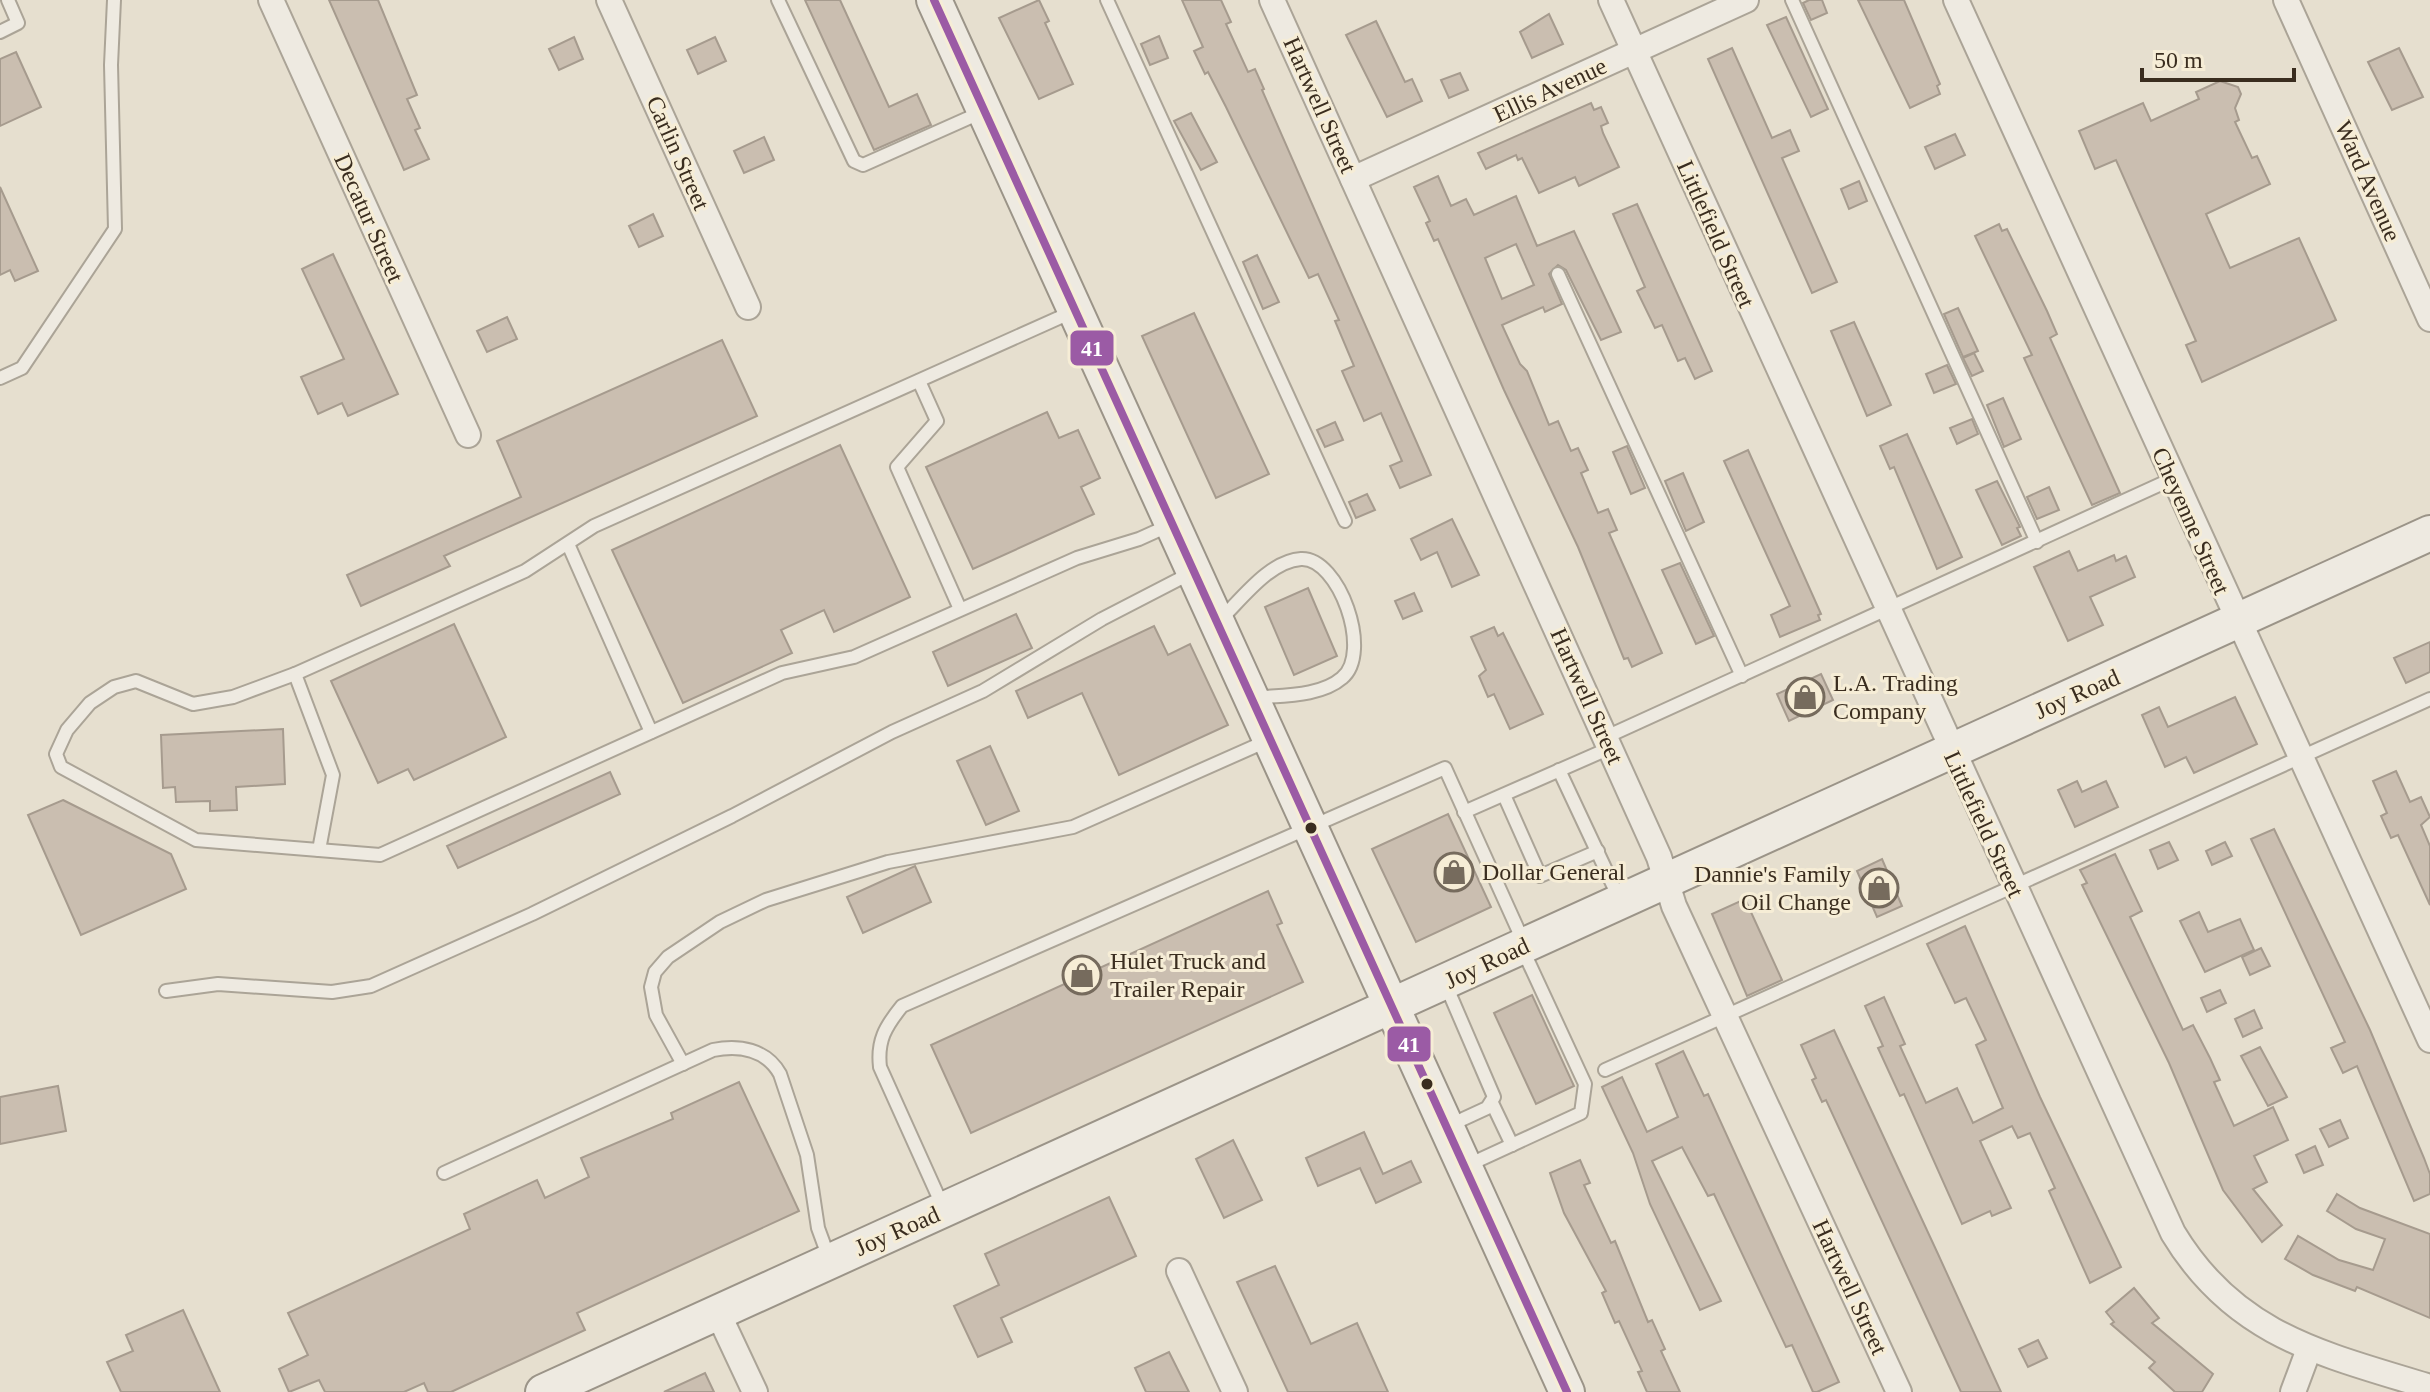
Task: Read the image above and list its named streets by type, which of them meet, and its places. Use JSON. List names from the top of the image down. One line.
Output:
{"streets":{"street":["Ellis Avenue","Hartwell Street","Carlin Street","Ward Avenue","Decatur Street","Littlefield Street","Cheyenne Street","Joy Road"]},"crossings":[["Ellis Avenue","Hartwell Street"],["Ellis Avenue","Littlefield Street"],["Hartwell Street","Joy Road"],["Littlefield Street","Joy Road"],["Cheyenne Street","Joy Road"]],"places":{"shop":["L.A. Trading Company","Dollar General","Dannie's Family Oil Change","Hulet Truck and Trailer Repair"]},"lines":["transit line 41"],"scale_bar":"50 m"}
